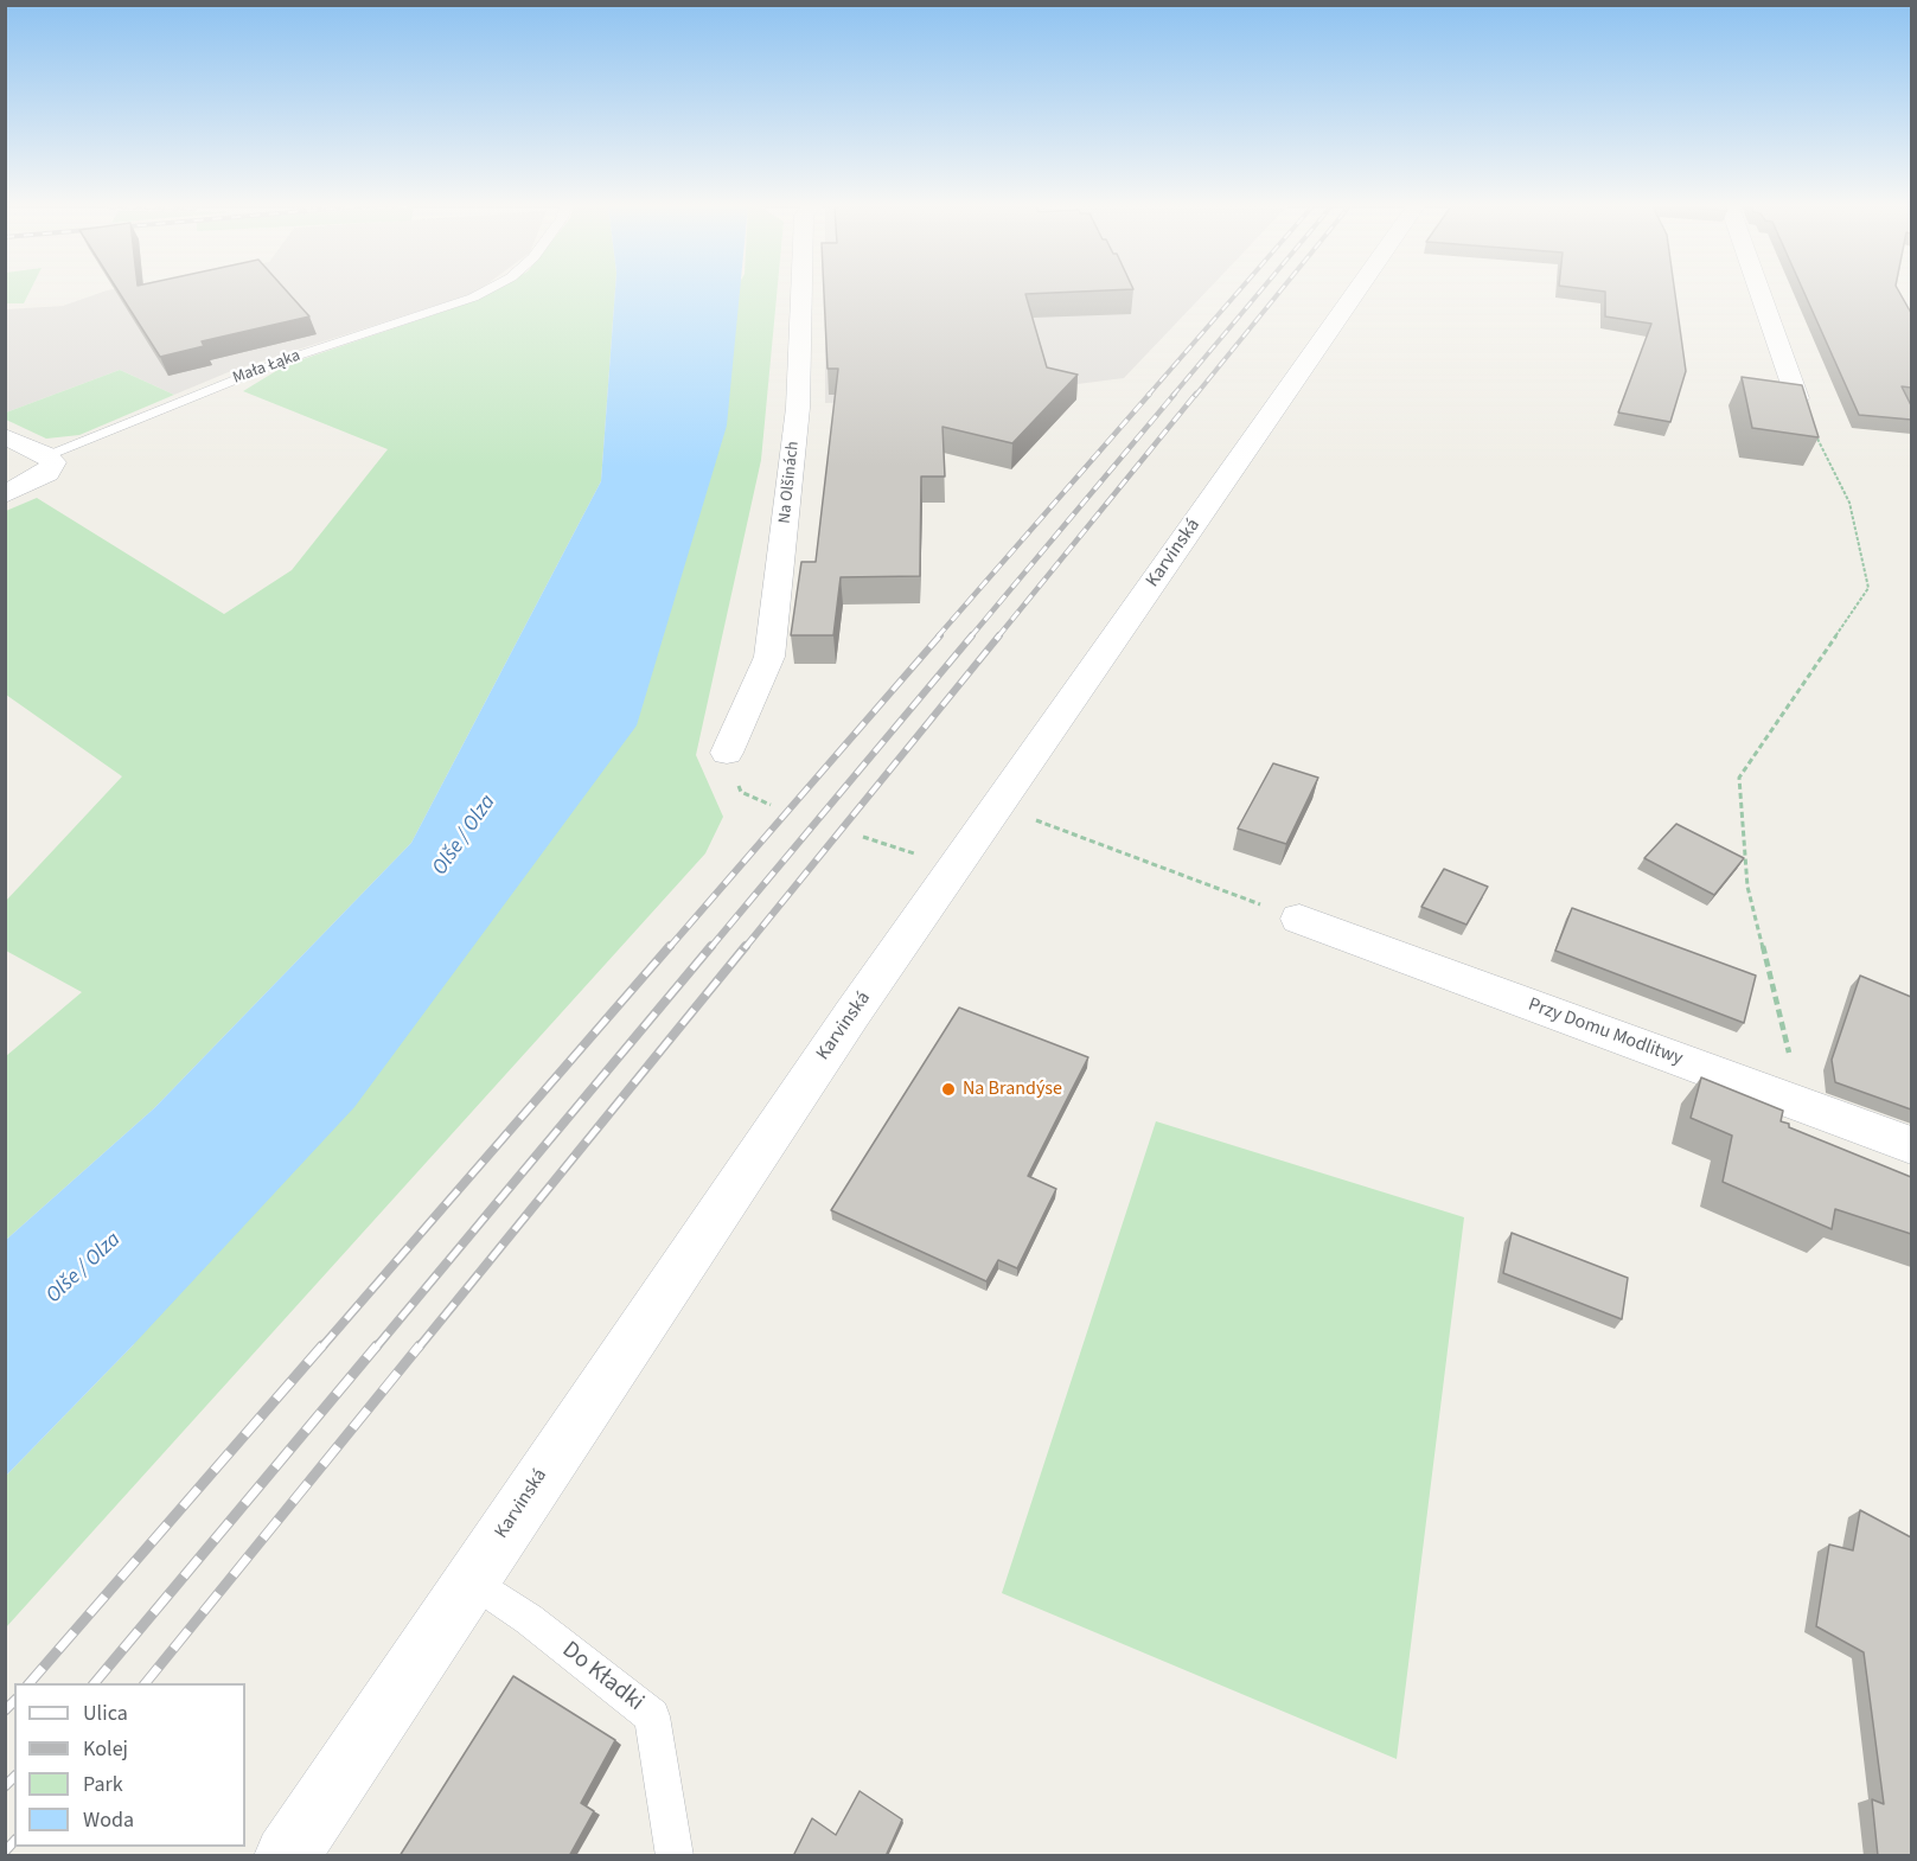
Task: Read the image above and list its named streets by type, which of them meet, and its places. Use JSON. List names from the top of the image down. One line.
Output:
{"streets":{"street":["Na Olšinách","Karvinská","Przy Domu Modlitwy"],"lane":["Mała Łąka","Do Kładki"]},"crossings":[["Karvinská","Do Kładki"]],"water":["Olše / Olza"],"places":["Na Brandýse"],"legend":["Ulica","Kolej","Park","Woda"]}
